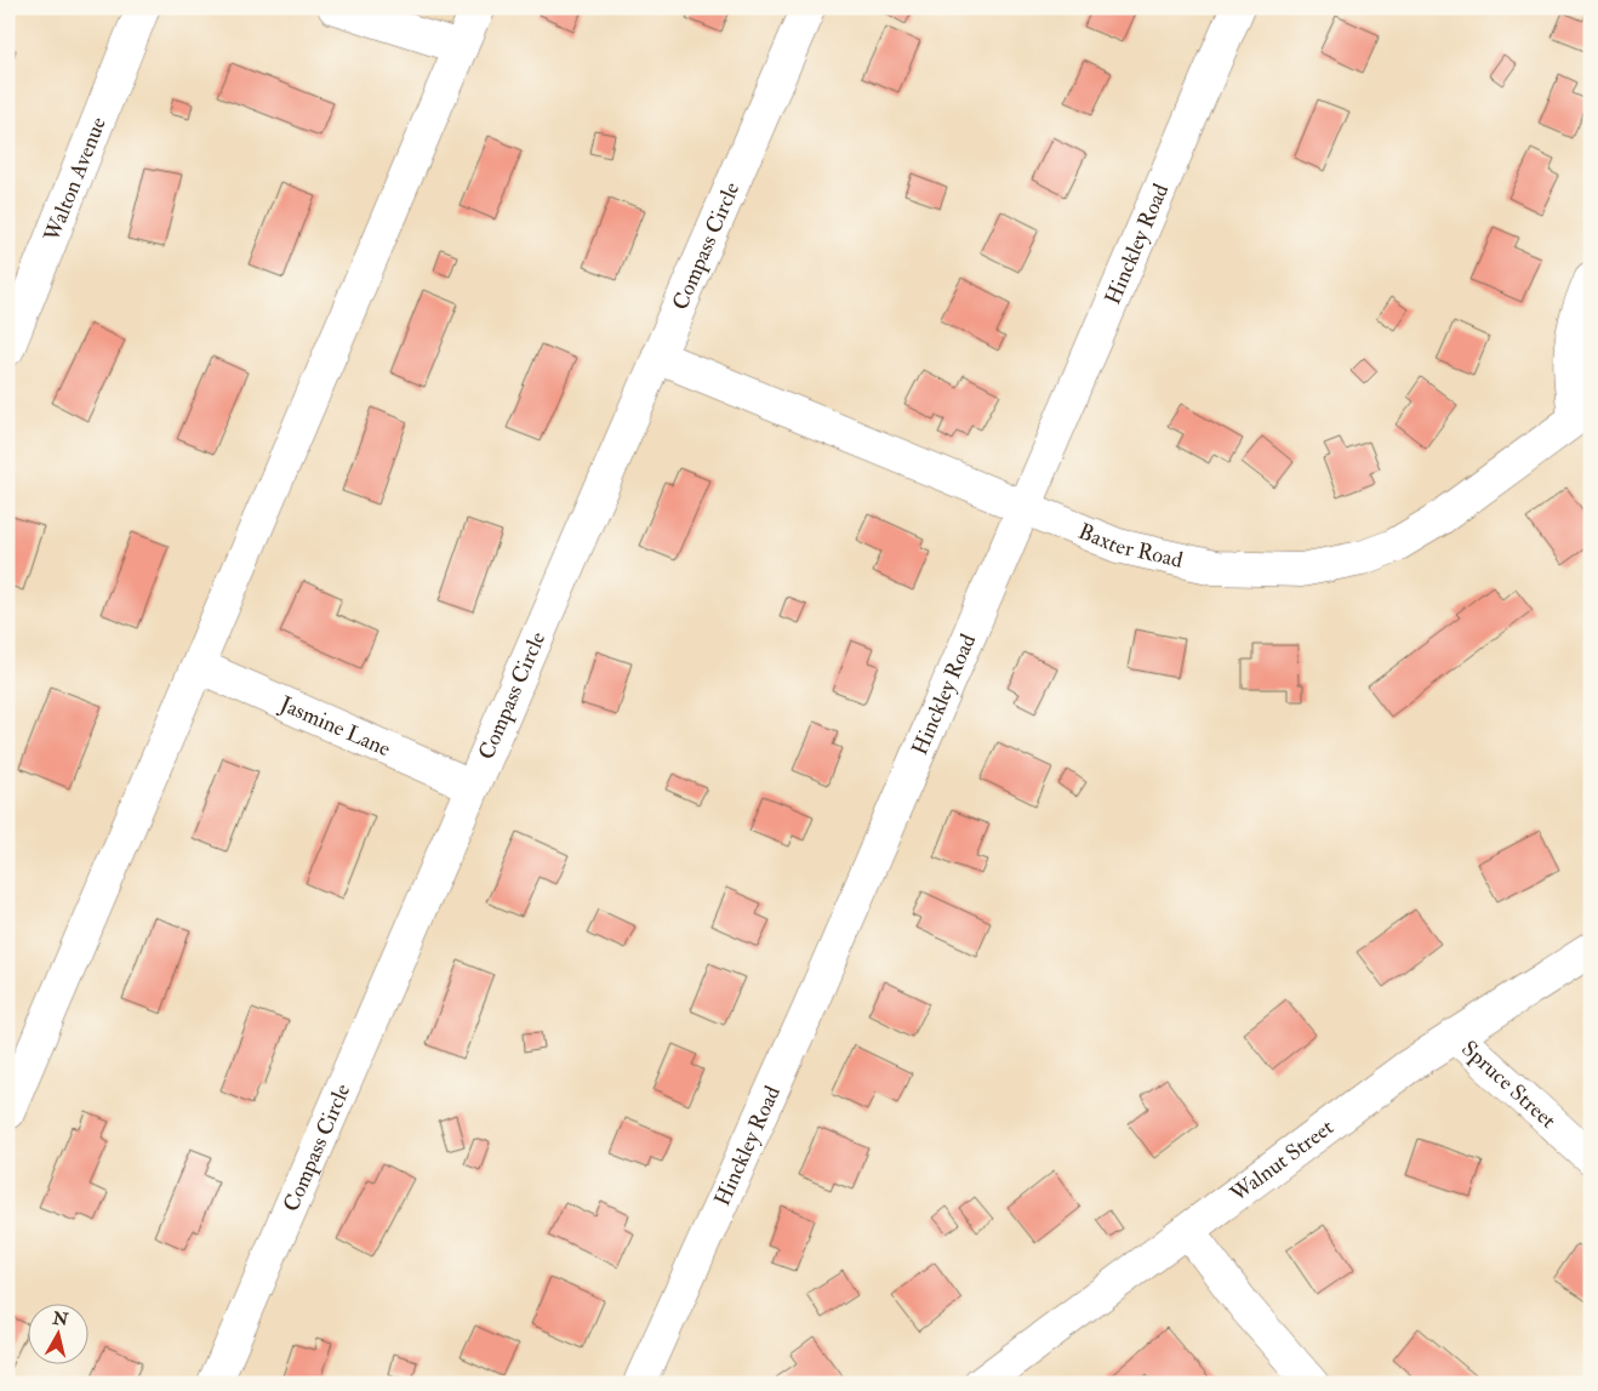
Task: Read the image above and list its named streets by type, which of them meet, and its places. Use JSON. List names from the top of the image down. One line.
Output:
{"streets":{"street":["Walton Avenue","Hinckley Road","Compass Circle","Baxter Road","Jasmine Lane","Spruce Street","Walnut Street"]},"crossings":[["Hinckley Road","Baxter Road"],["Compass Circle","Baxter Road"],["Compass Circle","Jasmine Lane"],["Spruce Street","Walnut Street"]],"north":"top"}
